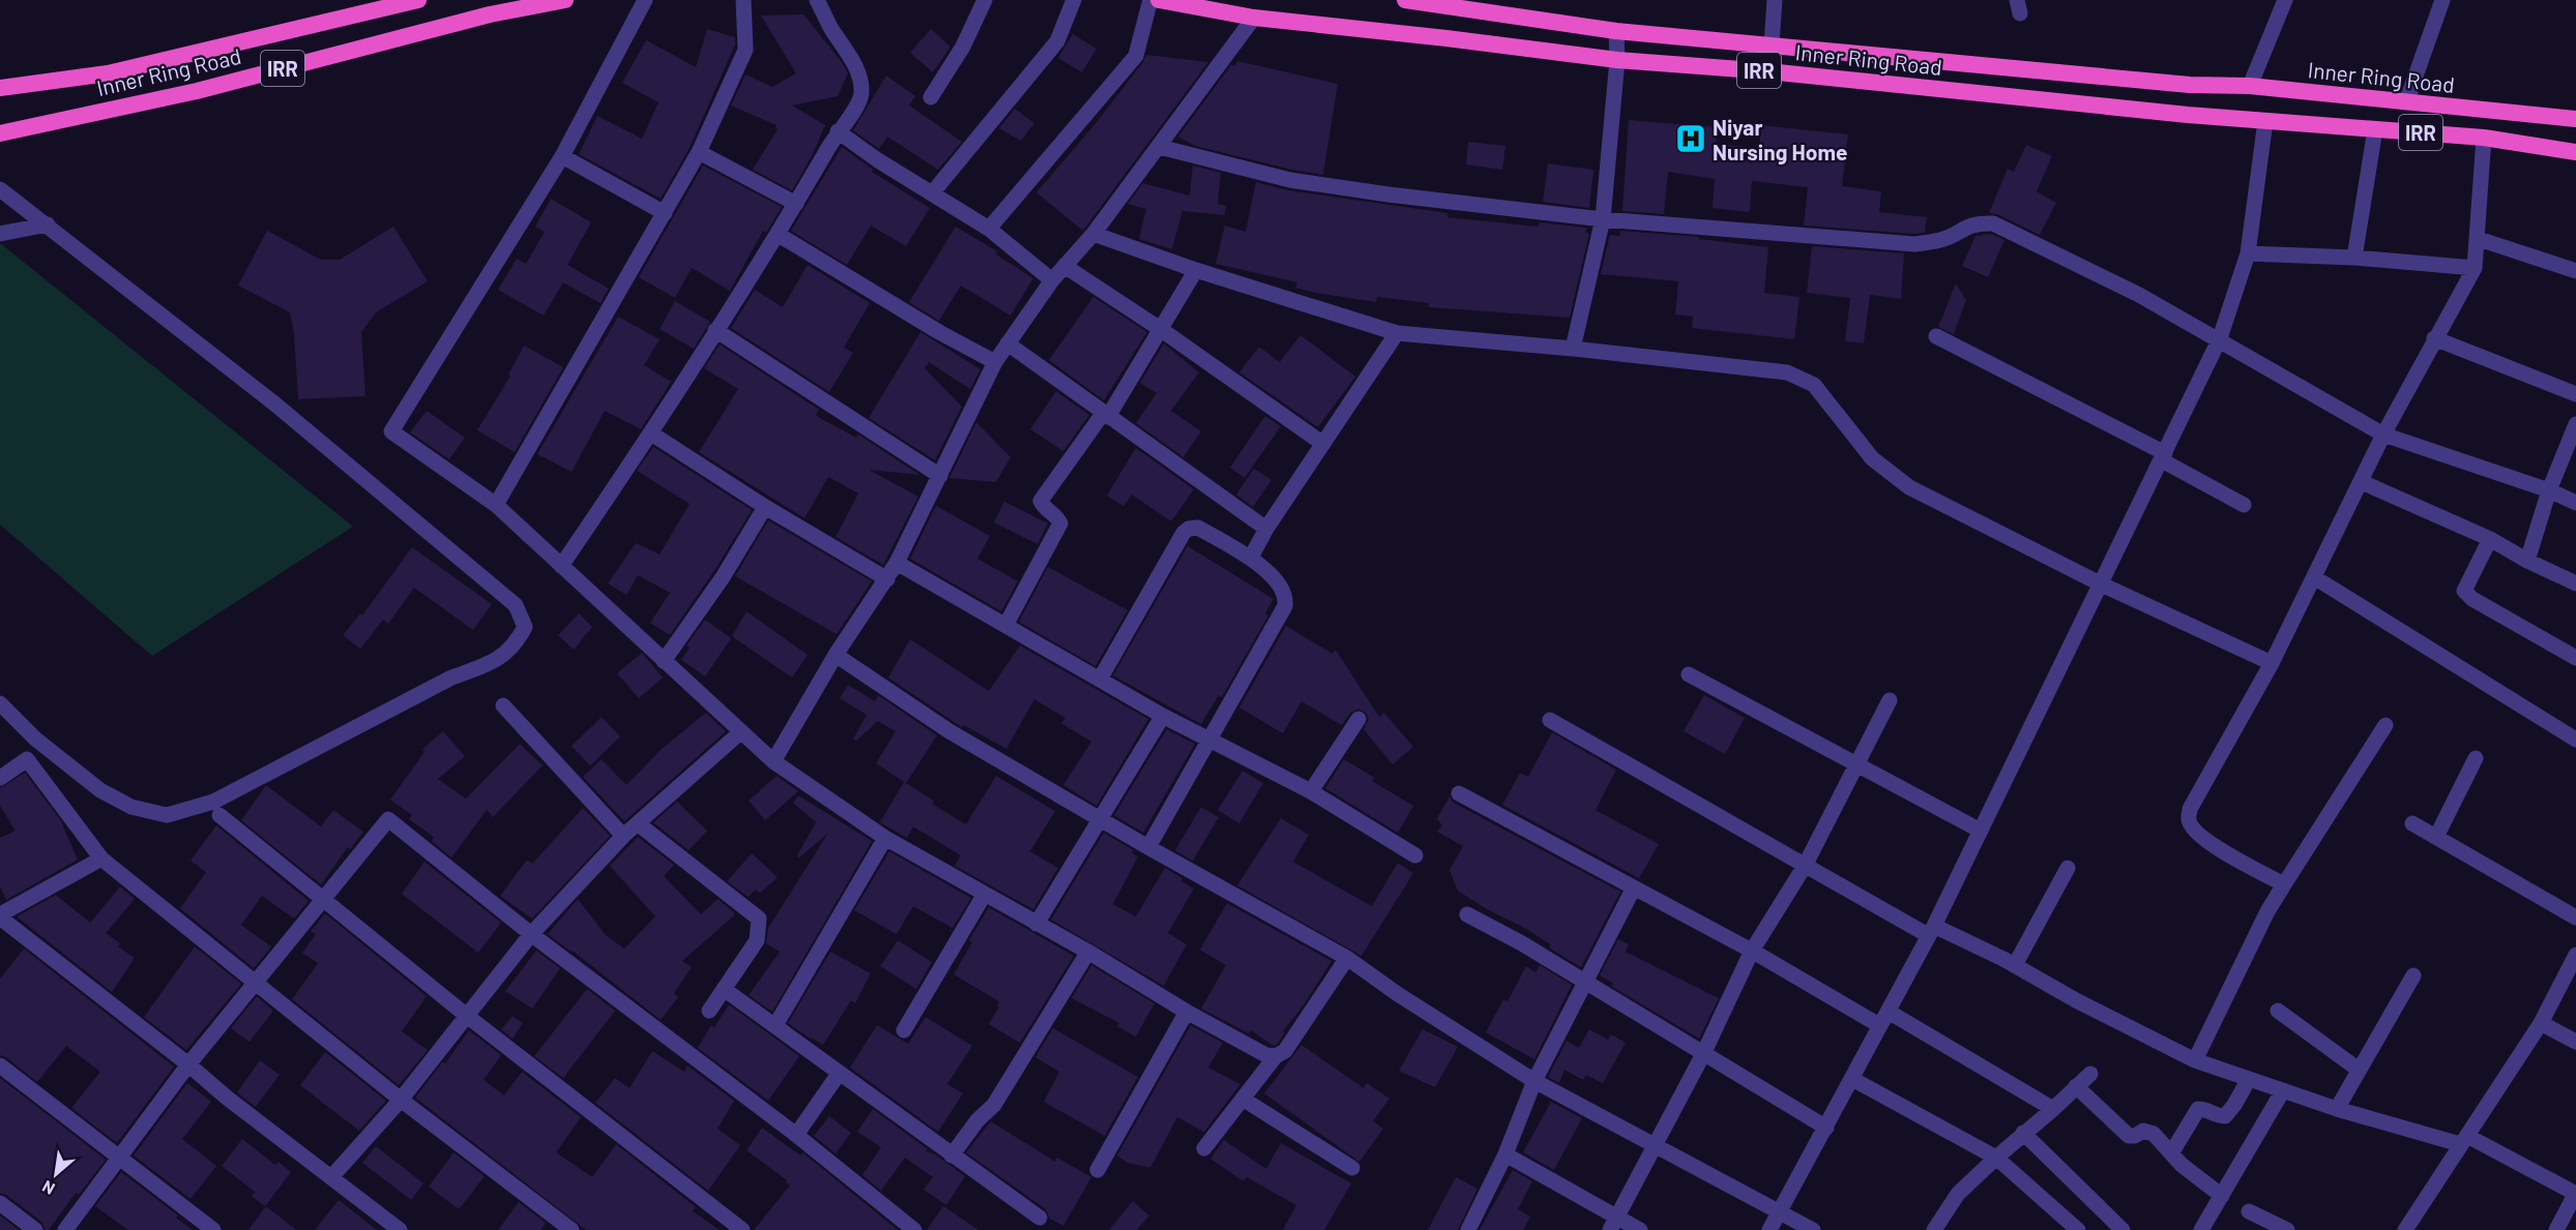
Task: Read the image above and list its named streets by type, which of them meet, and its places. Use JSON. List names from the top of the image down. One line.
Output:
{"streets":{"highway":["Inner Ring Road","IRR"]},"places":{"hospital":["Niyar Nursing Home"]},"north":"bottom left"}
